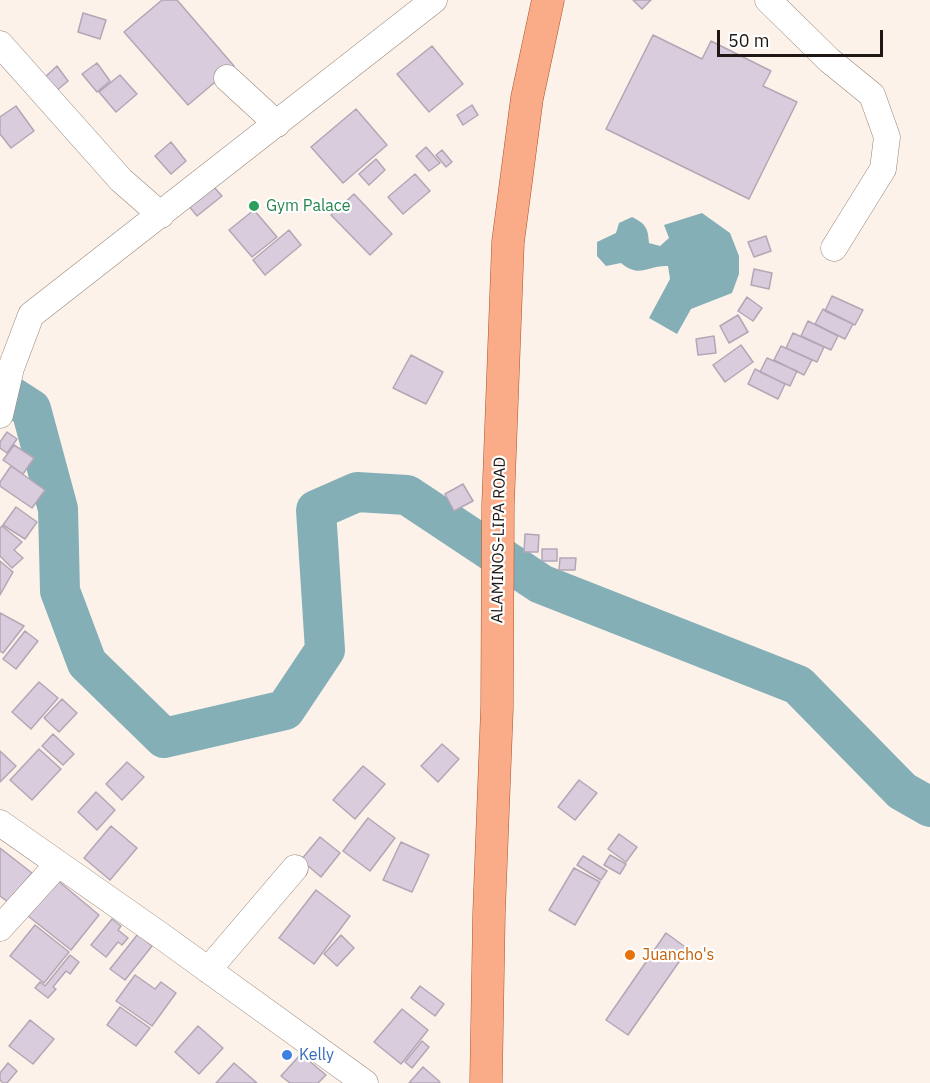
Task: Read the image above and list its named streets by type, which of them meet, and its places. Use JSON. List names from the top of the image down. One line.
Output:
{"streets":{"main road":["ALAMINOS-LIPA ROAD"]},"places":["Gym Palace","Juancho's","Kelly"],"scale_bar":"50 m"}
